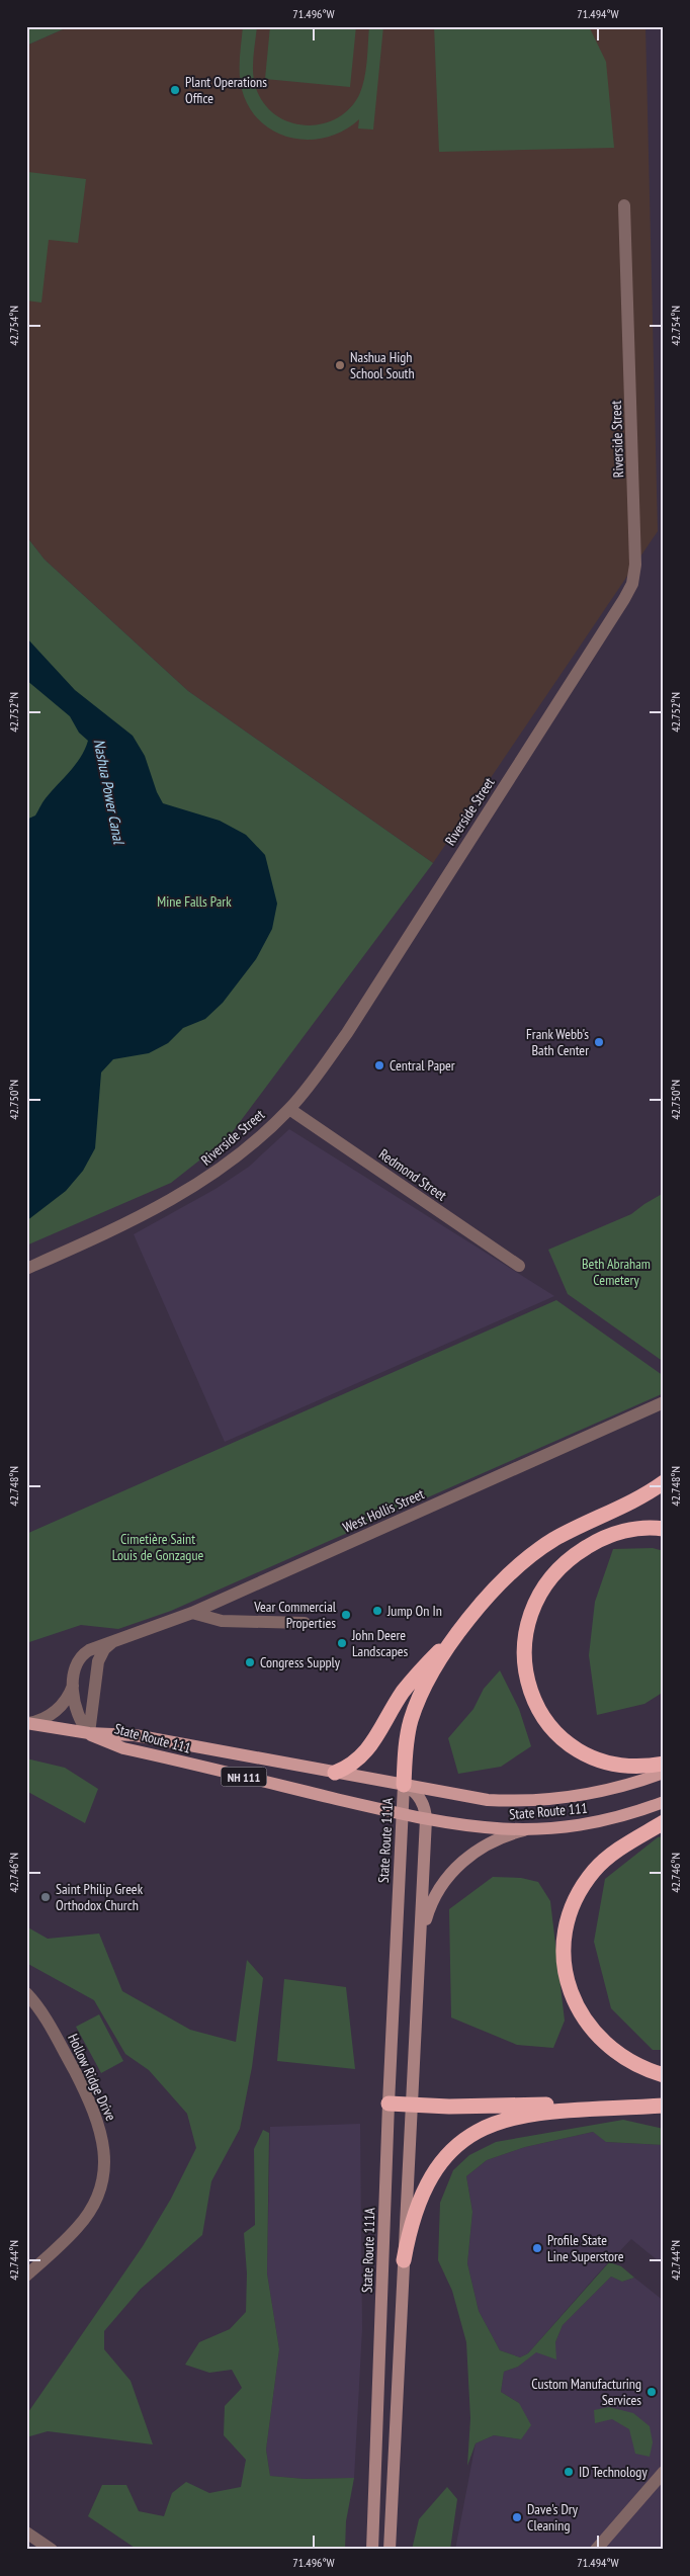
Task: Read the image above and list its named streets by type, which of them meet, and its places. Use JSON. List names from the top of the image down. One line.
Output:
{"streets":{"main road":["West Hollis Street","State Route 111","NH 111","State Route 111A"],"street":["Riverside Street","Redmond Street","Hollow Ridge Drive"]},"crossings":[["Riverside Street","Redmond Street"],["West Hollis Street","State Route 111"],["State Route 111","State Route 111A"]],"water":["Nashua Power Canal"],"parks":["Mine Falls Park","Beth Abraham Cemetery","Cimetière Saint Louis de Gonzague"],"places":["Plant Operations Office","Nashua High School South","Frank Webb's Bath Center","Central Paper","Jump On In","Vear Commercial Properties","John Deere Landscapes","Congress Supply","Saint Philip Greek Orthodox Church","Profile State Line Superstore","Custom Manufacturing Services","ID Technology","Dave's Dry Cleaning"],"coordinates":["71.496°W","71.494°W","42.754°N","42.752°N","42.750°N","42.748°N","42.746°N","42.744°N"]}
